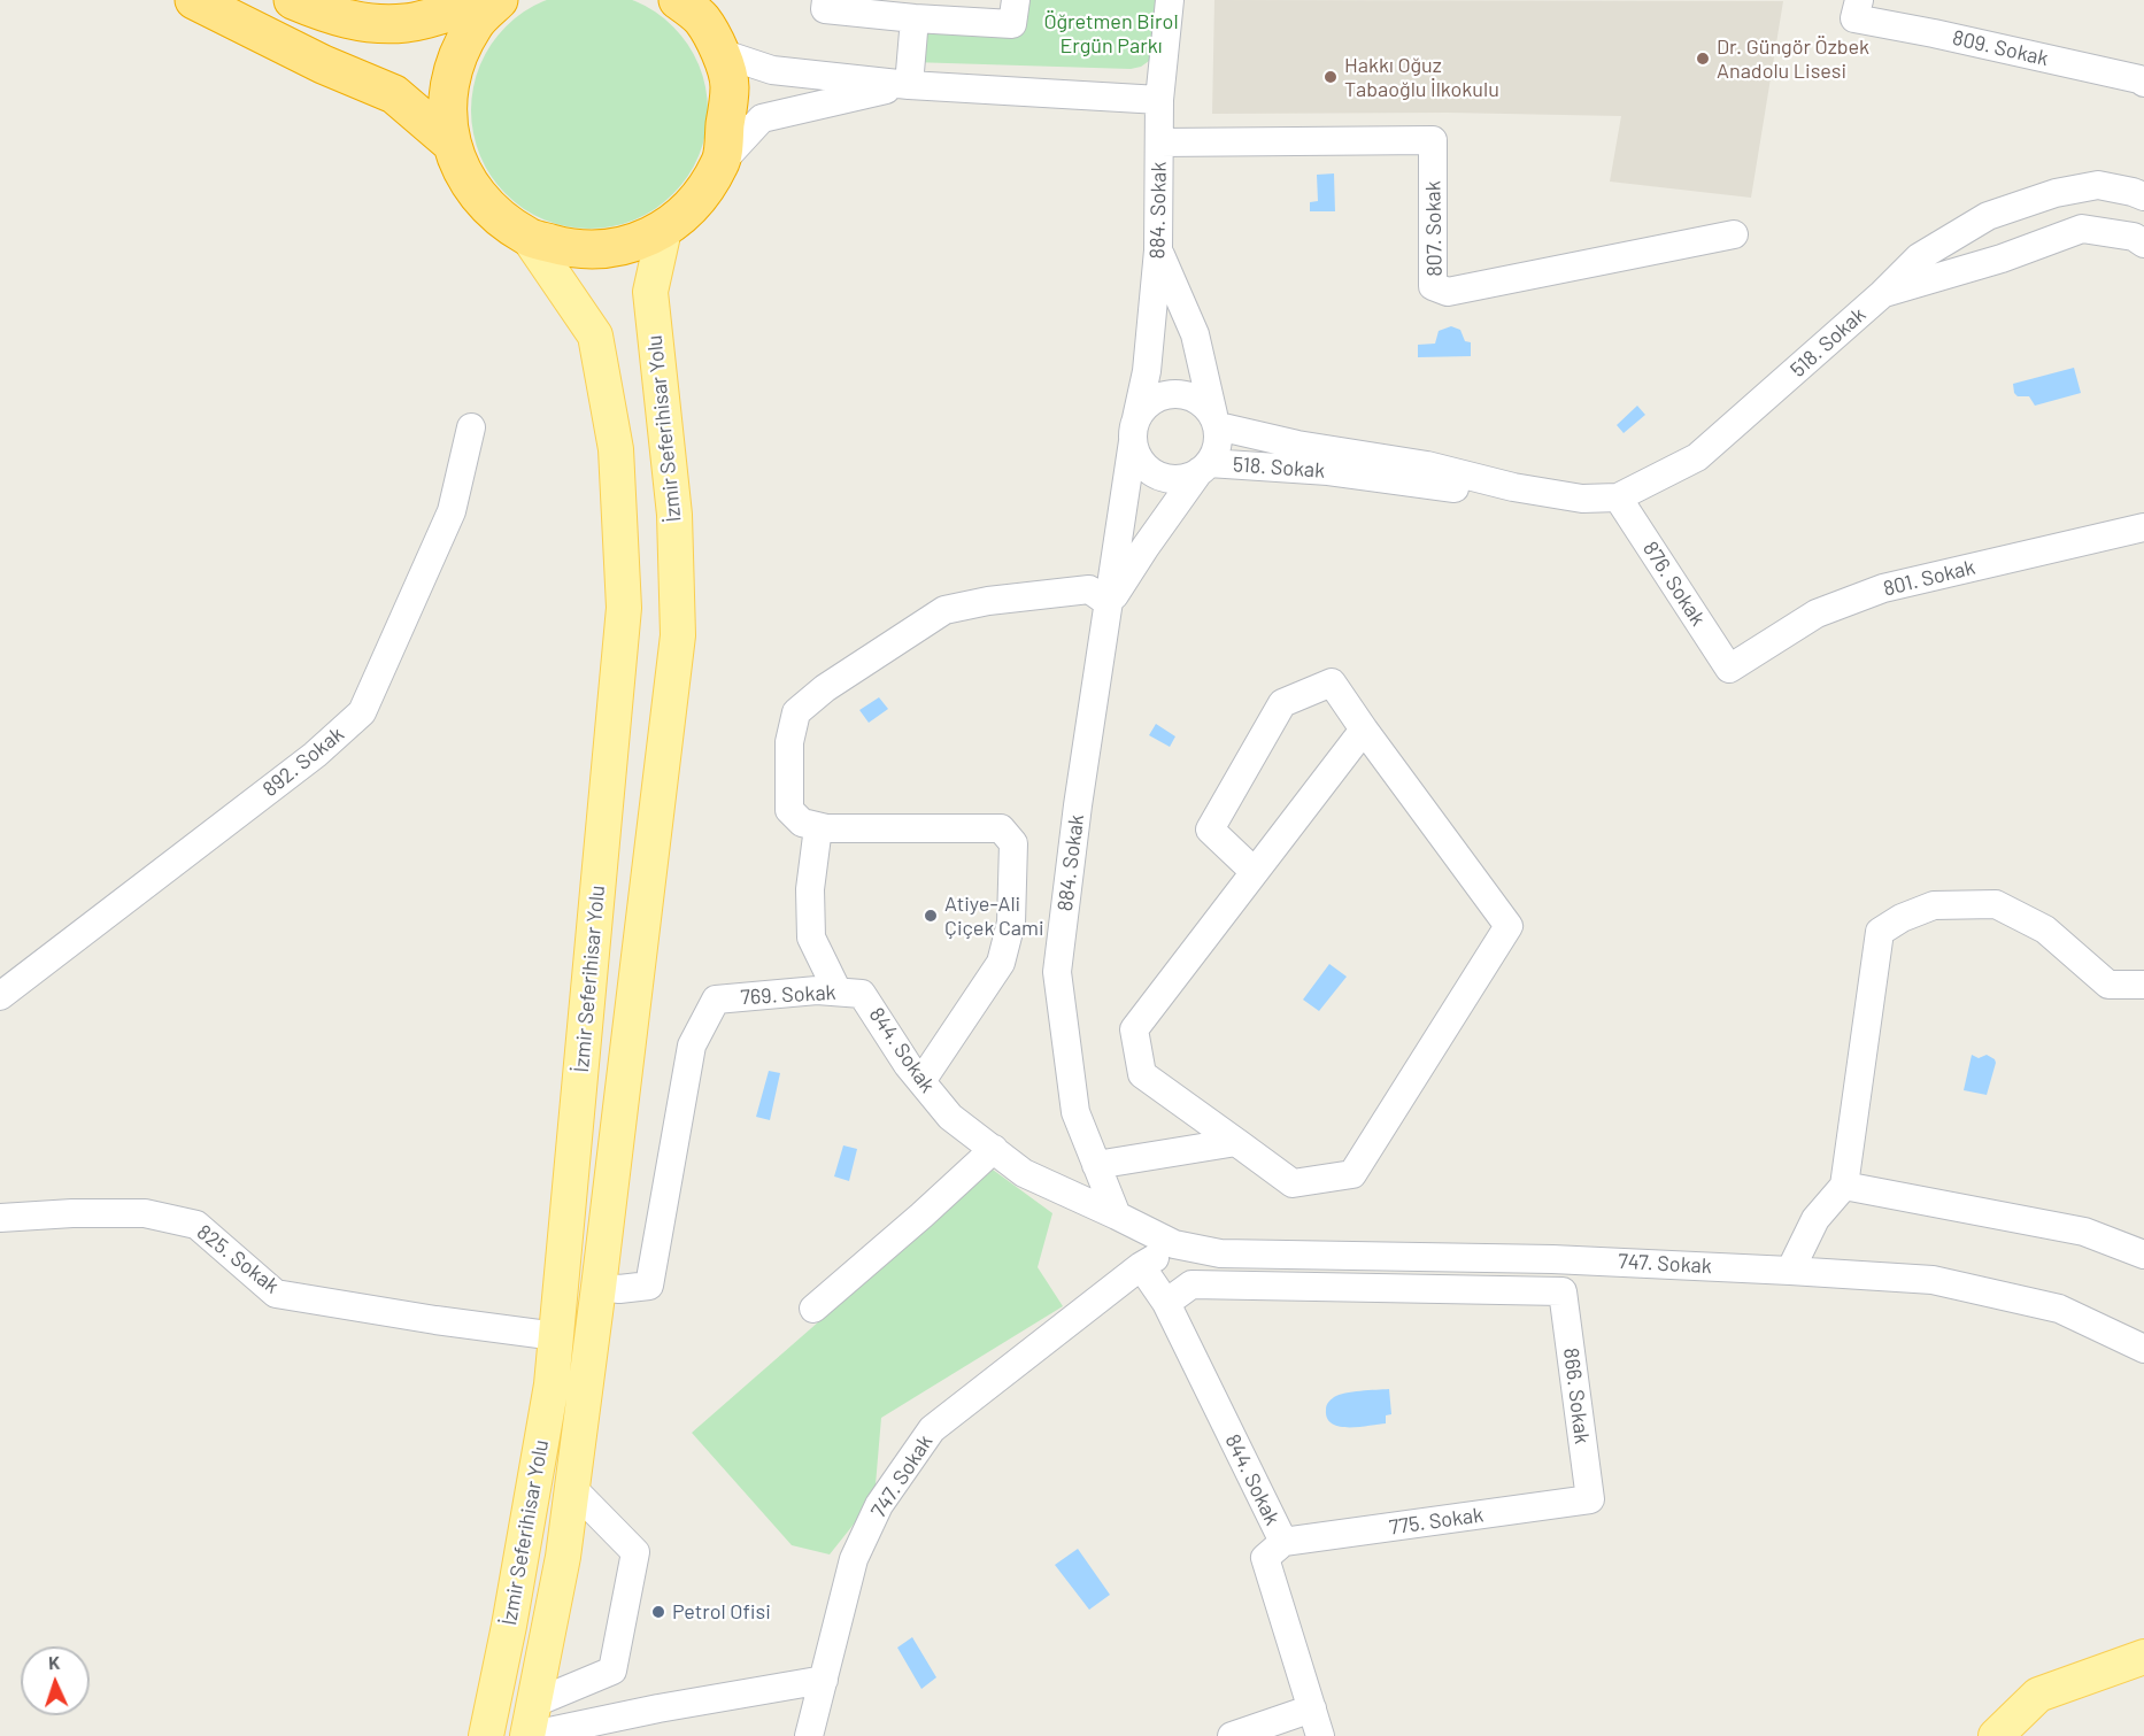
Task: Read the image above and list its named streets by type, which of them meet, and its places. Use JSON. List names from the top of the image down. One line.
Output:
{"streets":{"main road":["İzmir Seferihisar Yolu"],"street":["809. Sokak","884. Sokak","807. Sokak","518. Sokak","801. Sokak","876. Sokak","892. Sokak","769. Sokak","844. Sokak","825. Sokak","747. Sokak","866. Sokak","775. Sokak"]},"crossings":[["884. Sokak","807. Sokak"],["884. Sokak","518. Sokak"],["884. Sokak","844. Sokak"],["518. Sokak","876. Sokak"],["İzmir Seferihisar Yolu","769. Sokak"],["İzmir Seferihisar Yolu","825. Sokak"],["801. Sokak","876. Sokak"],["769. Sokak","844. Sokak"],["844. Sokak","747. Sokak"],["844. Sokak","866. Sokak"],["844. Sokak","775. Sokak"],["866. Sokak","775. Sokak"]],"parks":["Öğretmen Birol Ergün Parkı"],"places":["Dr. Güngör Özbek Anadolu Lisesi","Hakkı Oğuz Tabaoğlu İlkokulu","Atiye-Ali Çiçek Cami","Petrol Ofisi"],"north":"top"}
